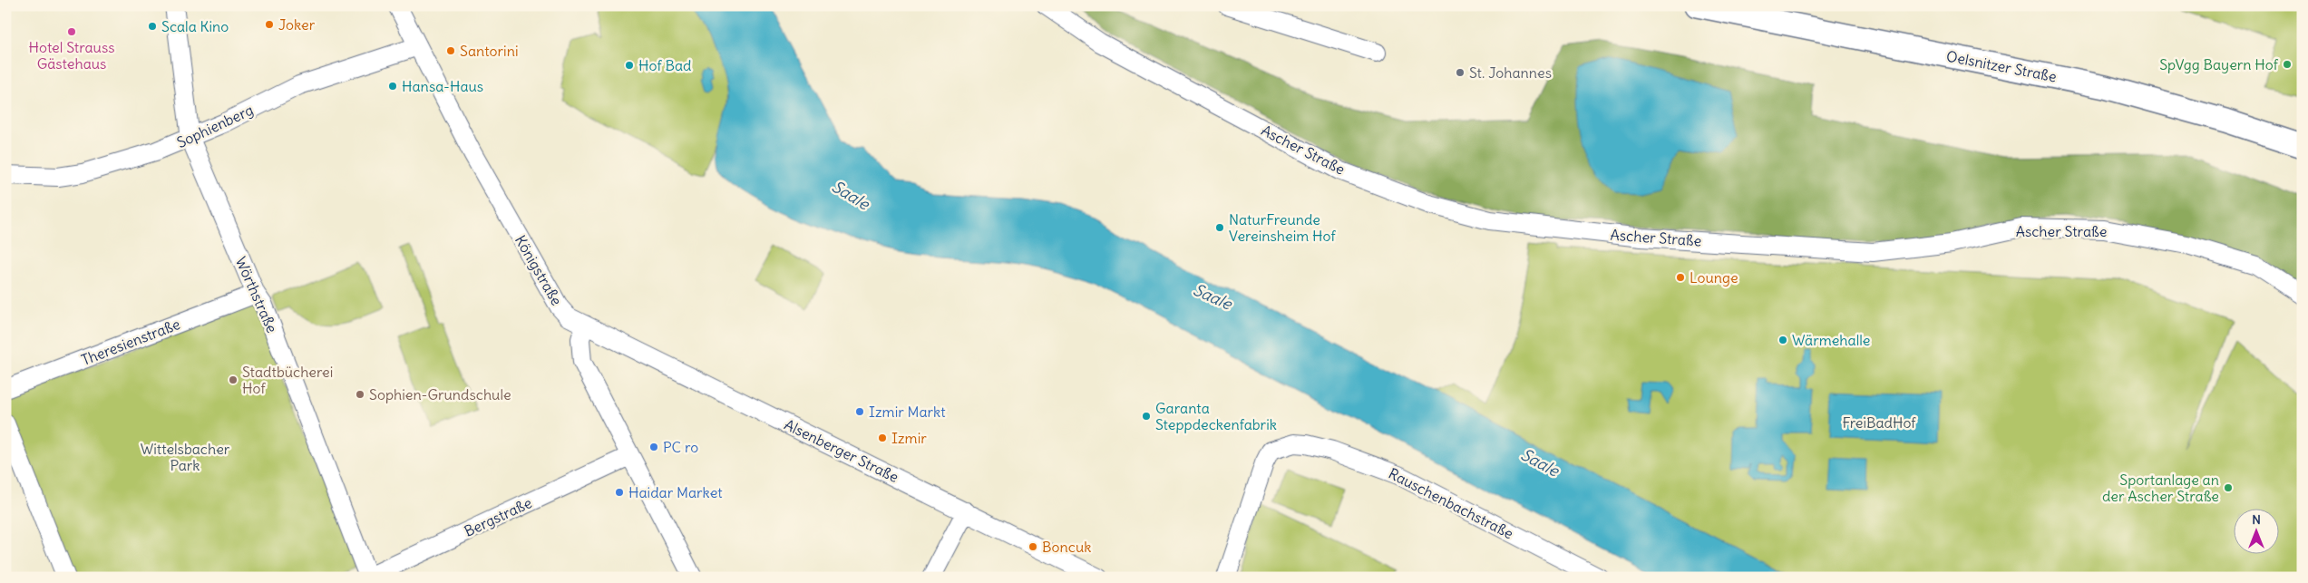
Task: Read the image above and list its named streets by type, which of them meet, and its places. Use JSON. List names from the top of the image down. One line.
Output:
{"streets":{"main road":["Oelsnitzer Straße"],"street":["Sophienberg","Ascher Straße","Königstraße","Wörthstraße","Theresienstraße","Alsenberger Straße","Rauschenbachstraße","Bergstraße"]},"crossings":[["Sophienberg","Königstraße"],["Sophienberg","Wörthstraße"],["Königstraße","Alsenberger Straße"],["Wörthstraße","Theresienstraße"],["Wörthstraße","Bergstraße"]],"water":["Saale"],"parks":["FreiBadHof","Wittelsbacher Park"],"places":["Joker","Scala Kino","Hotel Strauss Gästehaus","Santorini","SpVgg Bayern Hof","Hof Bad","St. Johannes","Hansa-Haus","NaturFreunde Vereinsheim Hof","Lounge","Wärmehalle","Stadtbücherei Hof","Sophien-Grundschule","Izmir Markt","Garanta Steppdeckenfabrik","Izmir","PC ro","Sportanlage an der Ascher Straße","Haidar Market","Boncuk"],"north":"top"}
